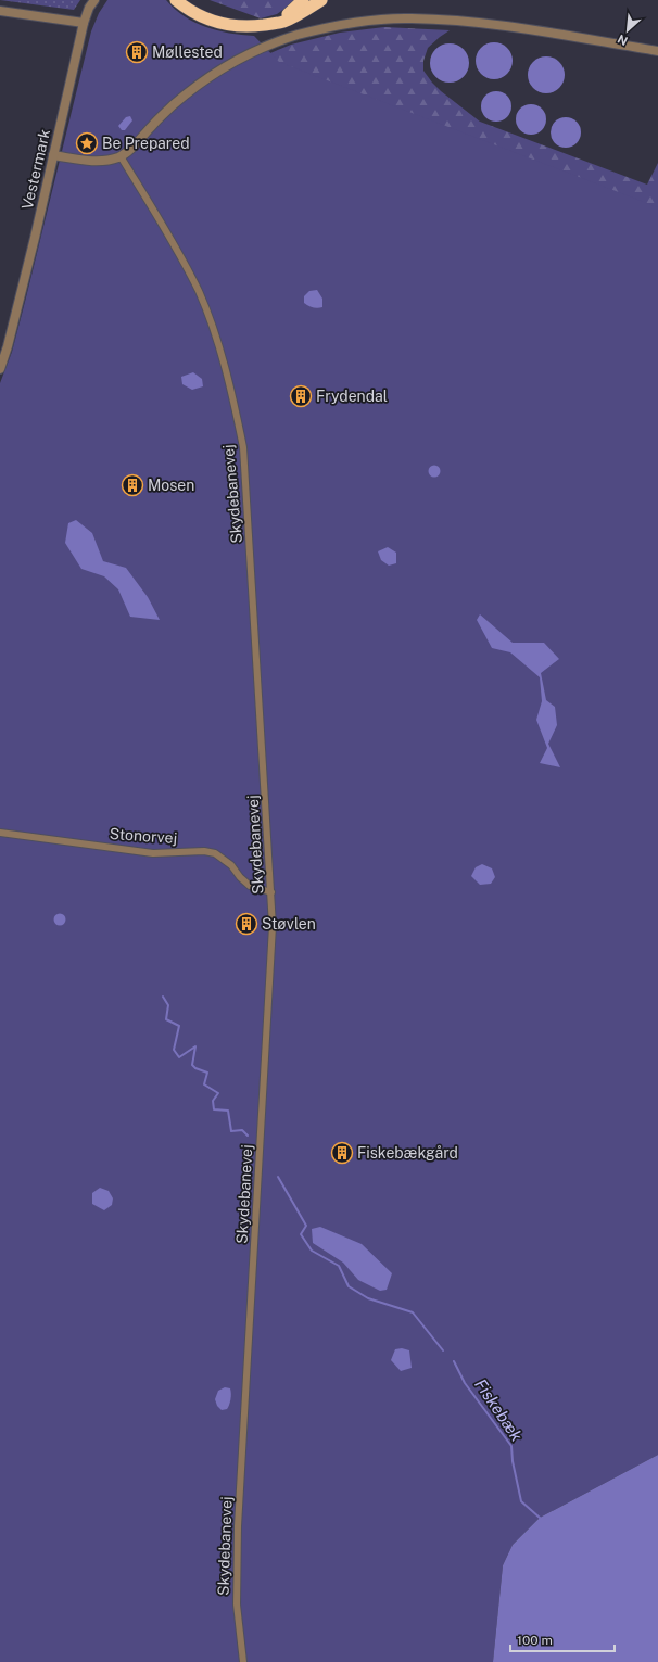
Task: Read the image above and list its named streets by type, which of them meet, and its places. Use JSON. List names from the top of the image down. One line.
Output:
{"streets":{"street":["Vestermark","Skydebanevej","Stonorvej"]},"crossings":[["Skydebanevej","Stonorvej"]],"water":["Fiskebæk"],"places":{"building":["Møllested","Frydendal","Mosen","Støvlen","Fiskebækgård"],"place":["Be Prepared"]},"scale_bar":"100 m","north":"bottom left"}
